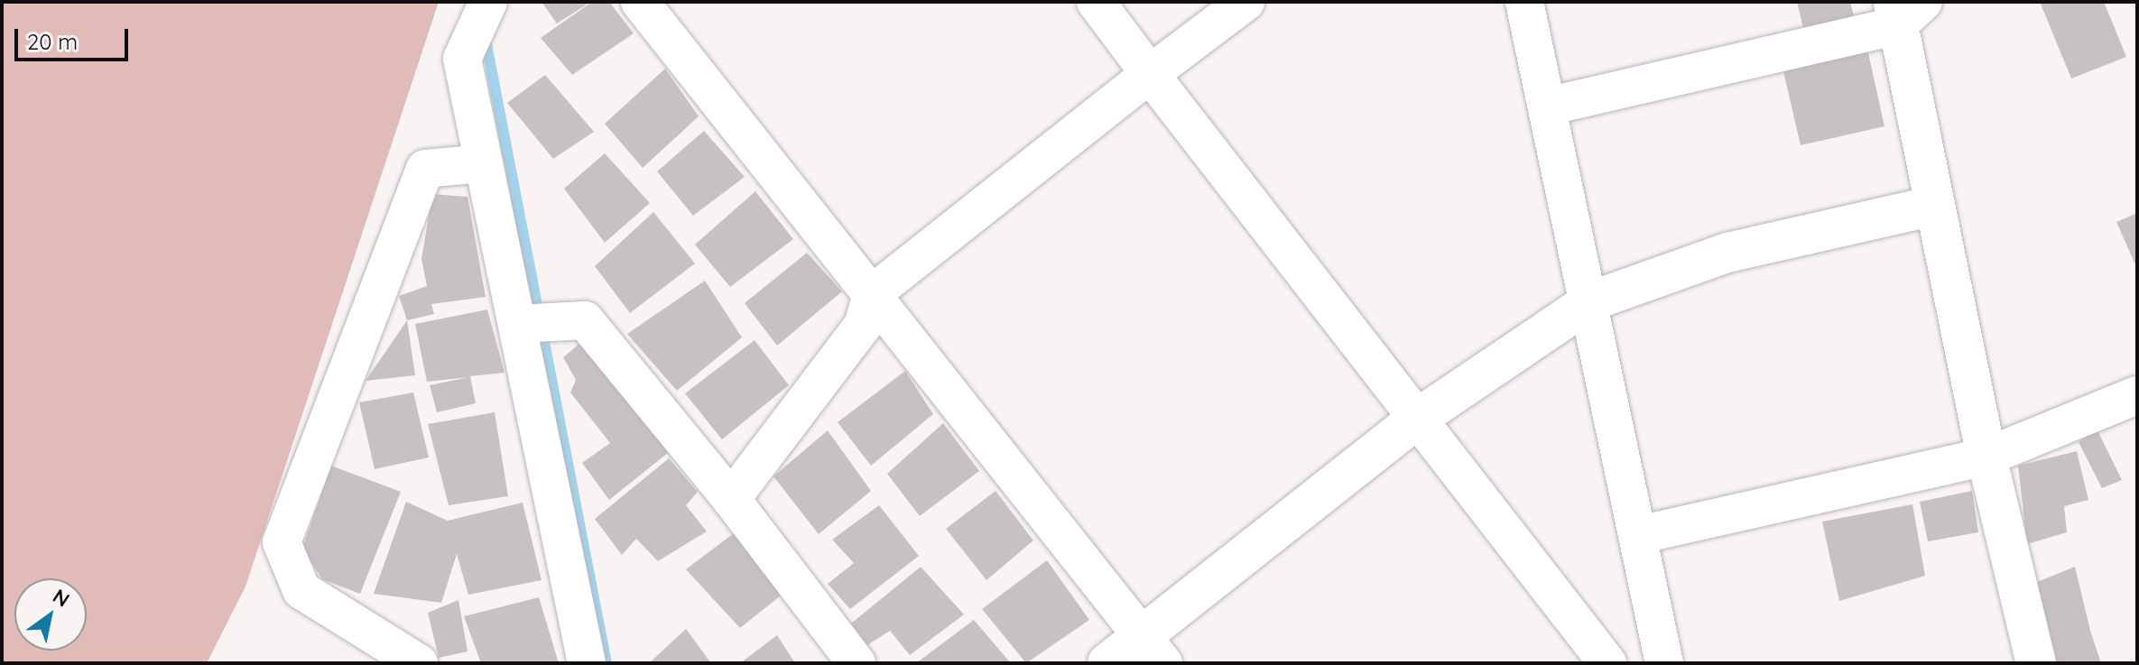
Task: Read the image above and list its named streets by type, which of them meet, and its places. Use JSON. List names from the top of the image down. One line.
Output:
{"scale_bar":"20 m","north":"top right"}
